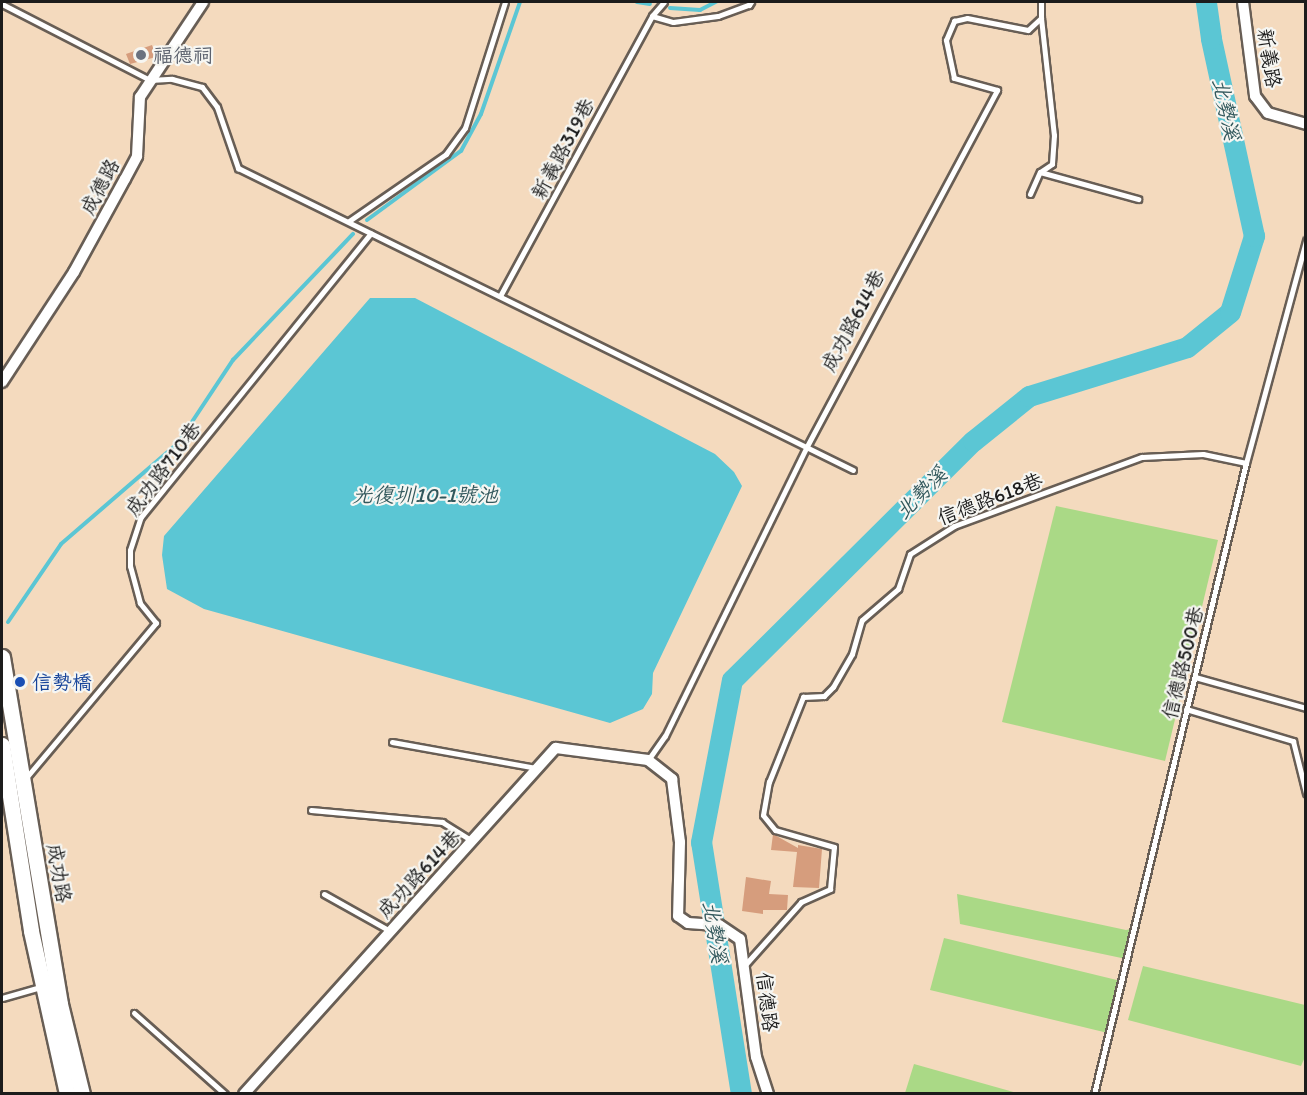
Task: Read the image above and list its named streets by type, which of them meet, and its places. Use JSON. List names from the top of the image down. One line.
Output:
{"streets":{"street":["新義路","成德路","成功路614巷","成功路","信德路"],"lane":["新義路319巷","成功路710巷","信德路618巷","信德路500巷"]},"crossings":[["成功路614巷","信德路"],["成功路710巷","成功路"],["信德路618巷","信德路500巷"],["信德路618巷","信德路"]],"water":["北勢溪","光復圳10-1號池"],"places":["福德祠","信勢橋"]}
